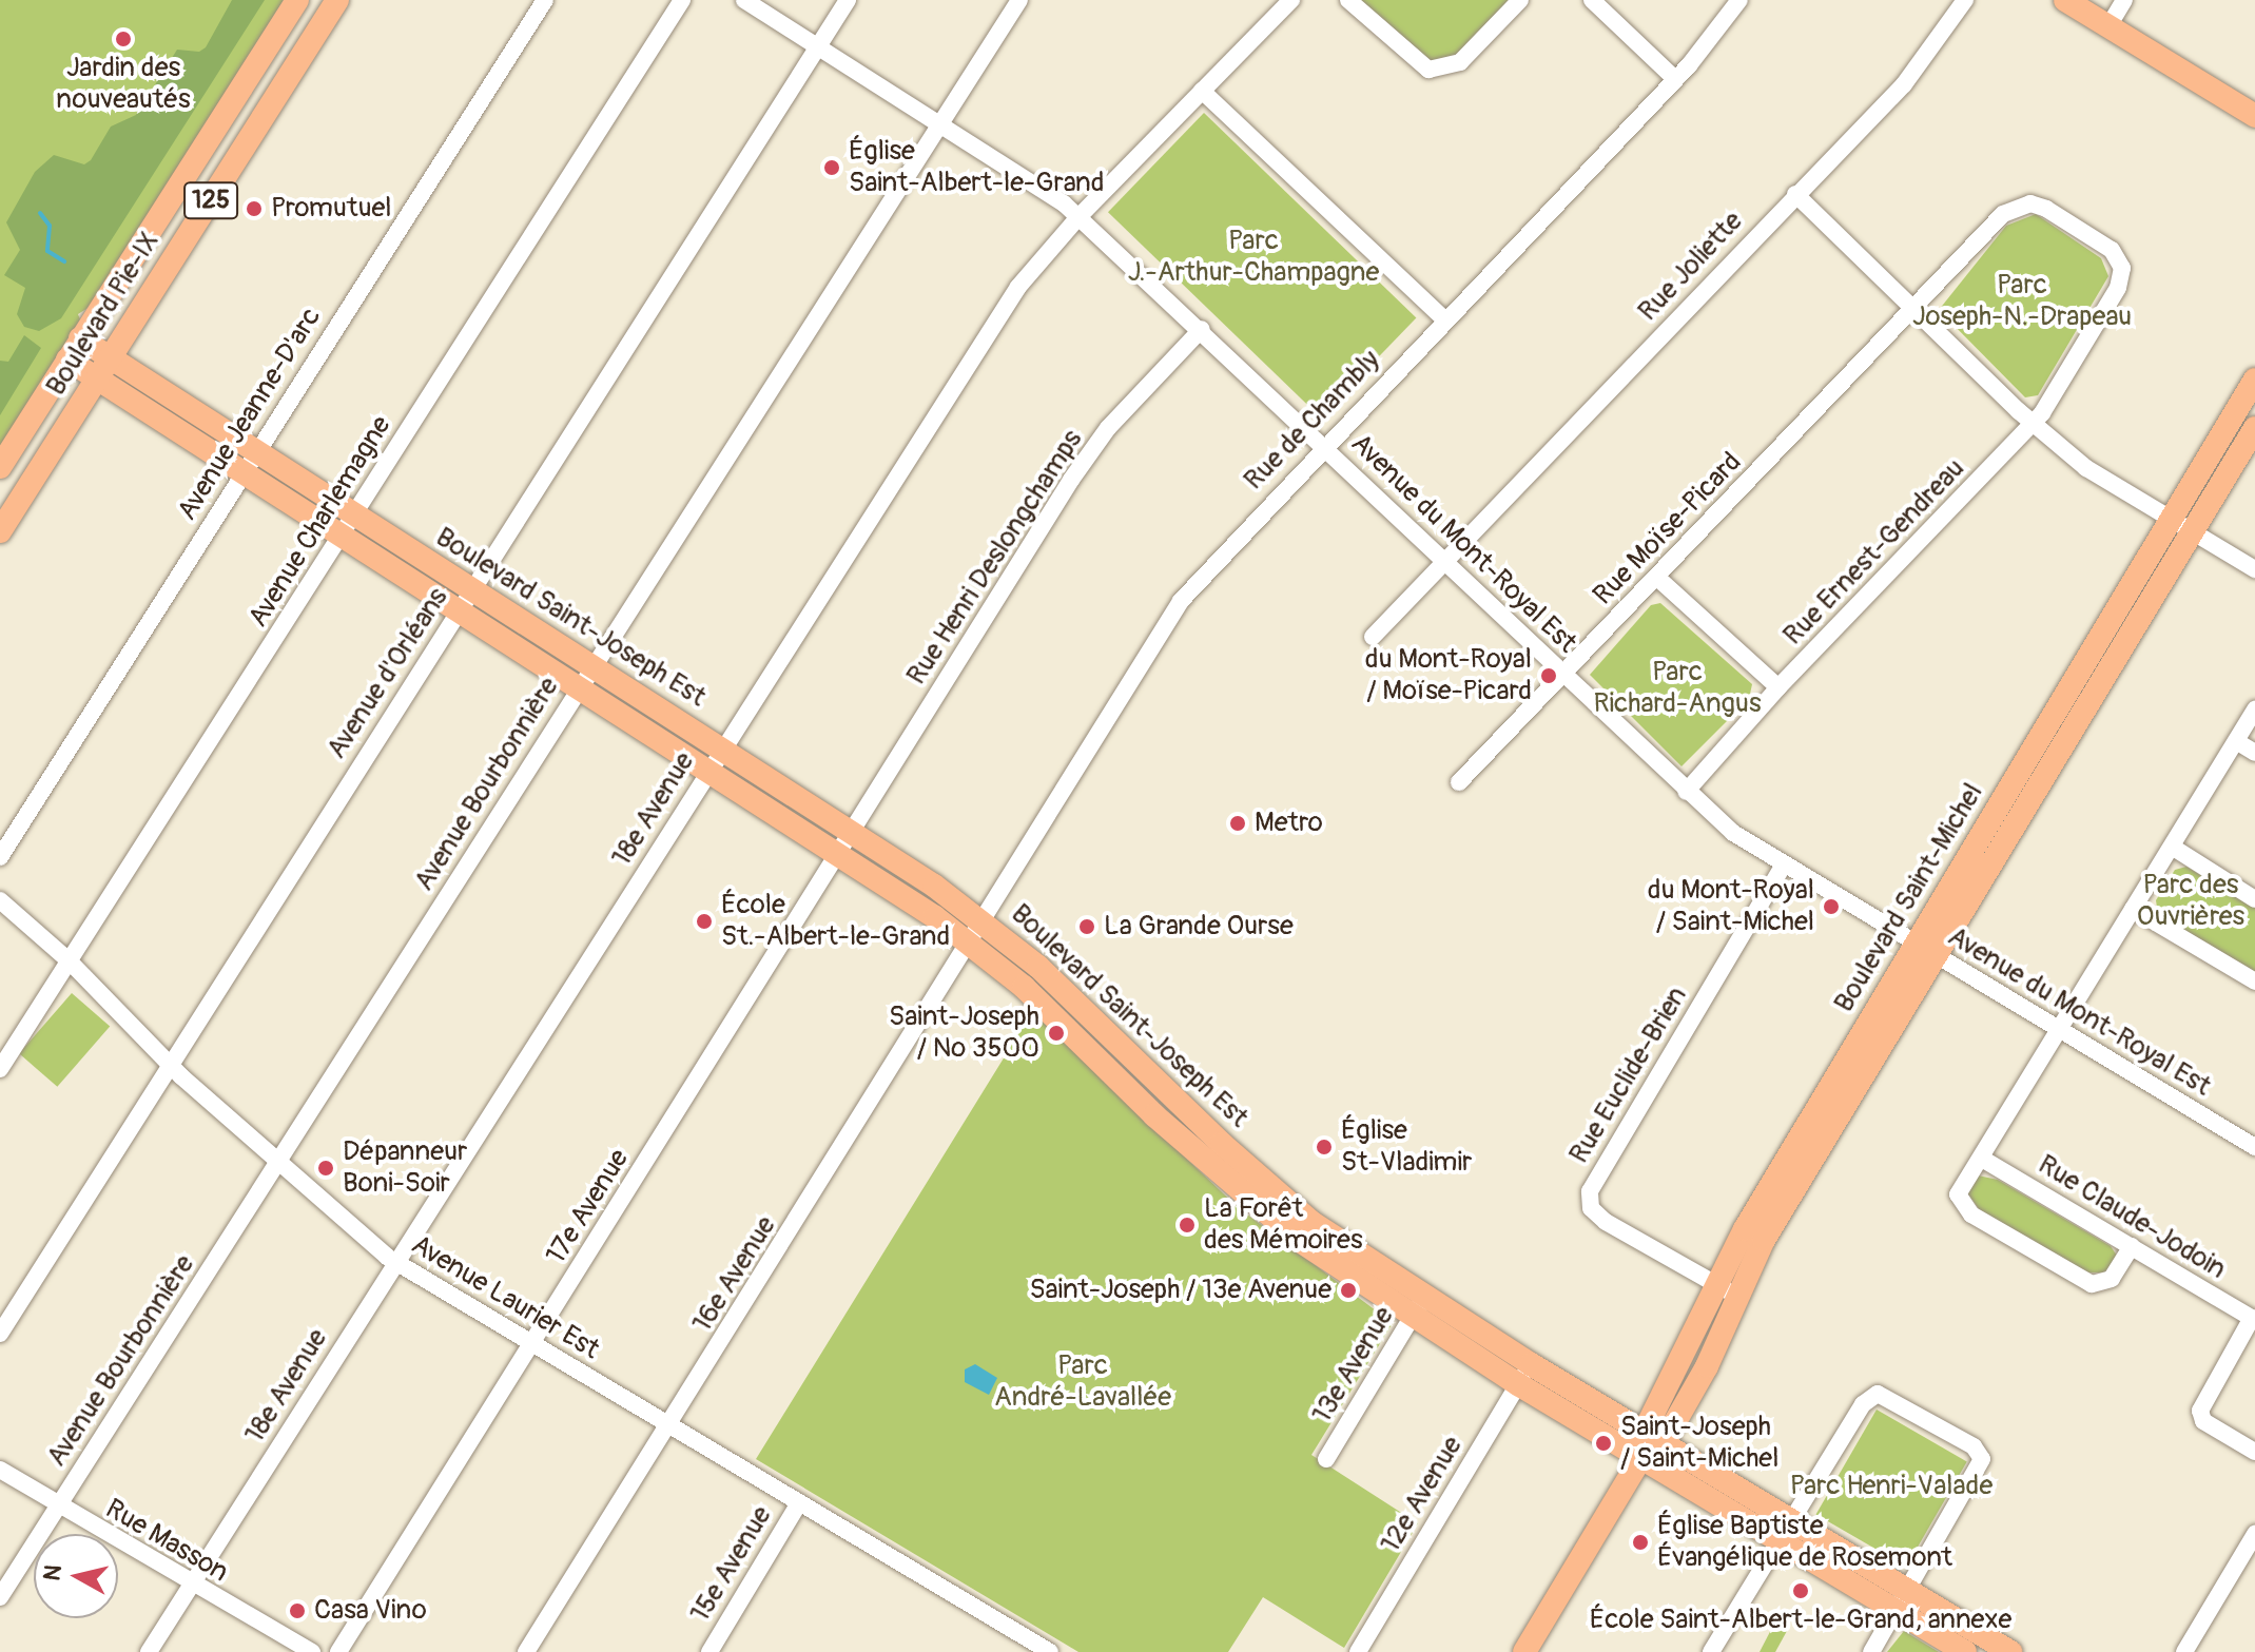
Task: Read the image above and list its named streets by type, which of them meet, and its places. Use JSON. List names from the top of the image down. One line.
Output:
{"streets":{"main road":["125","Boulevard Pie-IX","Boulevard Saint-Joseph Est","Boulevard Saint-Michel"],"street":["Rue Joliette","Avenue Jeanne-D'arc","Rue de Chambly","Avenue Charlemagne","Rue Moïse-Picard","Avenue du Mont-Royal Est","Rue Ernest-Gendreau","Rue Henri Deslongchamps","Avenue d'Orléans","Avenue Bourbonnière","18e Avenue","Rue Euclide-Brien","17e Avenue","Rue Claude-Jodoin","16e Avenue","Avenue Laurier Est","13e Avenue","12e Avenue","Rue Masson","15e Avenue"]},"crossings":[["Rue Joliette","Avenue du Mont-Royal Est"],["Boulevard Pie-IX","Boulevard Saint-Joseph Est"],["Avenue Jeanne-D'arc","Boulevard Saint-Joseph Est"],["Rue de Chambly","Avenue du Mont-Royal Est"],["Rue de Chambly","Boulevard Saint-Joseph Est"],["Rue de Chambly","16e Avenue"],["Avenue Charlemagne","Boulevard Saint-Joseph Est"],["Avenue Charlemagne","Avenue Laurier Est"],["Rue Moïse-Picard","Avenue du Mont-Royal Est"],["Rue Moïse-Picard","Rue Ernest-Gendreau"],["Avenue du Mont-Royal Est","Rue Ernest-Gendreau"],["Avenue du Mont-Royal Est","Rue Henri Deslongchamps"],["Avenue du Mont-Royal Est","Avenue d'Orléans"],["Avenue du Mont-Royal Est","Avenue Bourbonnière"],["Avenue du Mont-Royal Est","18e Avenue"],["Avenue du Mont-Royal Est","Boulevard Saint-Michel"],["Avenue du Mont-Royal Est","Rue Euclide-Brien"],["Rue Henri Deslongchamps","Boulevard Saint-Joseph Est"],["Rue Henri Deslongchamps","17e Avenue"],["Boulevard Saint-Joseph Est","Avenue d'Orléans"],["Boulevard Saint-Joseph Est","Avenue Bourbonnière"],["Boulevard Saint-Joseph Est","18e Avenue"],["Boulevard Saint-Joseph Est","Boulevard Saint-Michel"],["Boulevard Saint-Joseph Est","17e Avenue"],["Boulevard Saint-Joseph Est","16e Avenue"],["Boulevard Saint-Joseph Est","13e Avenue"],["Boulevard Saint-Joseph Est","12e Avenue"],["Avenue d'Orléans","Avenue Laurier Est"],["Avenue Bourbonnière","Avenue Laurier Est"],["Avenue Bourbonnière","Rue Masson"],["18e Avenue","Avenue Laurier Est"],["18e Avenue","Rue Masson"],["Boulevard Saint-Michel","Rue Euclide-Brien"],["17e Avenue","Avenue Laurier Est"],["16e Avenue","Avenue Laurier Est"],["Avenue Laurier Est","15e Avenue"]],"parks":["Parc J.-Arthur-Champagne","Parc Joseph-N.-Drapeau","Parc Richard-Angus","Parc des Ouvrières","Parc André-Lavallée","Parc Henri-Valade"],"places":["Jardin des nouveautés","Église Saint-Albert-le-Grand","Promutuel","du Mont-Royal / Moïse-Picard","Metro","du Mont-Royal / Saint-Michel","École St.-Albert-le-Grand","La Grande Ourse","Saint-Joseph / No 3500","Église St-Vladimir","Dépanneur Boni-Soir","La Forêt des Mémoires","Saint-Joseph / 13e Avenue","Saint-Joseph / Saint-Michel","Église Baptiste Évangélique de Rosemont","École Saint-Albert-le-Grand, annexe","Casa Vino"],"north":"left"}
